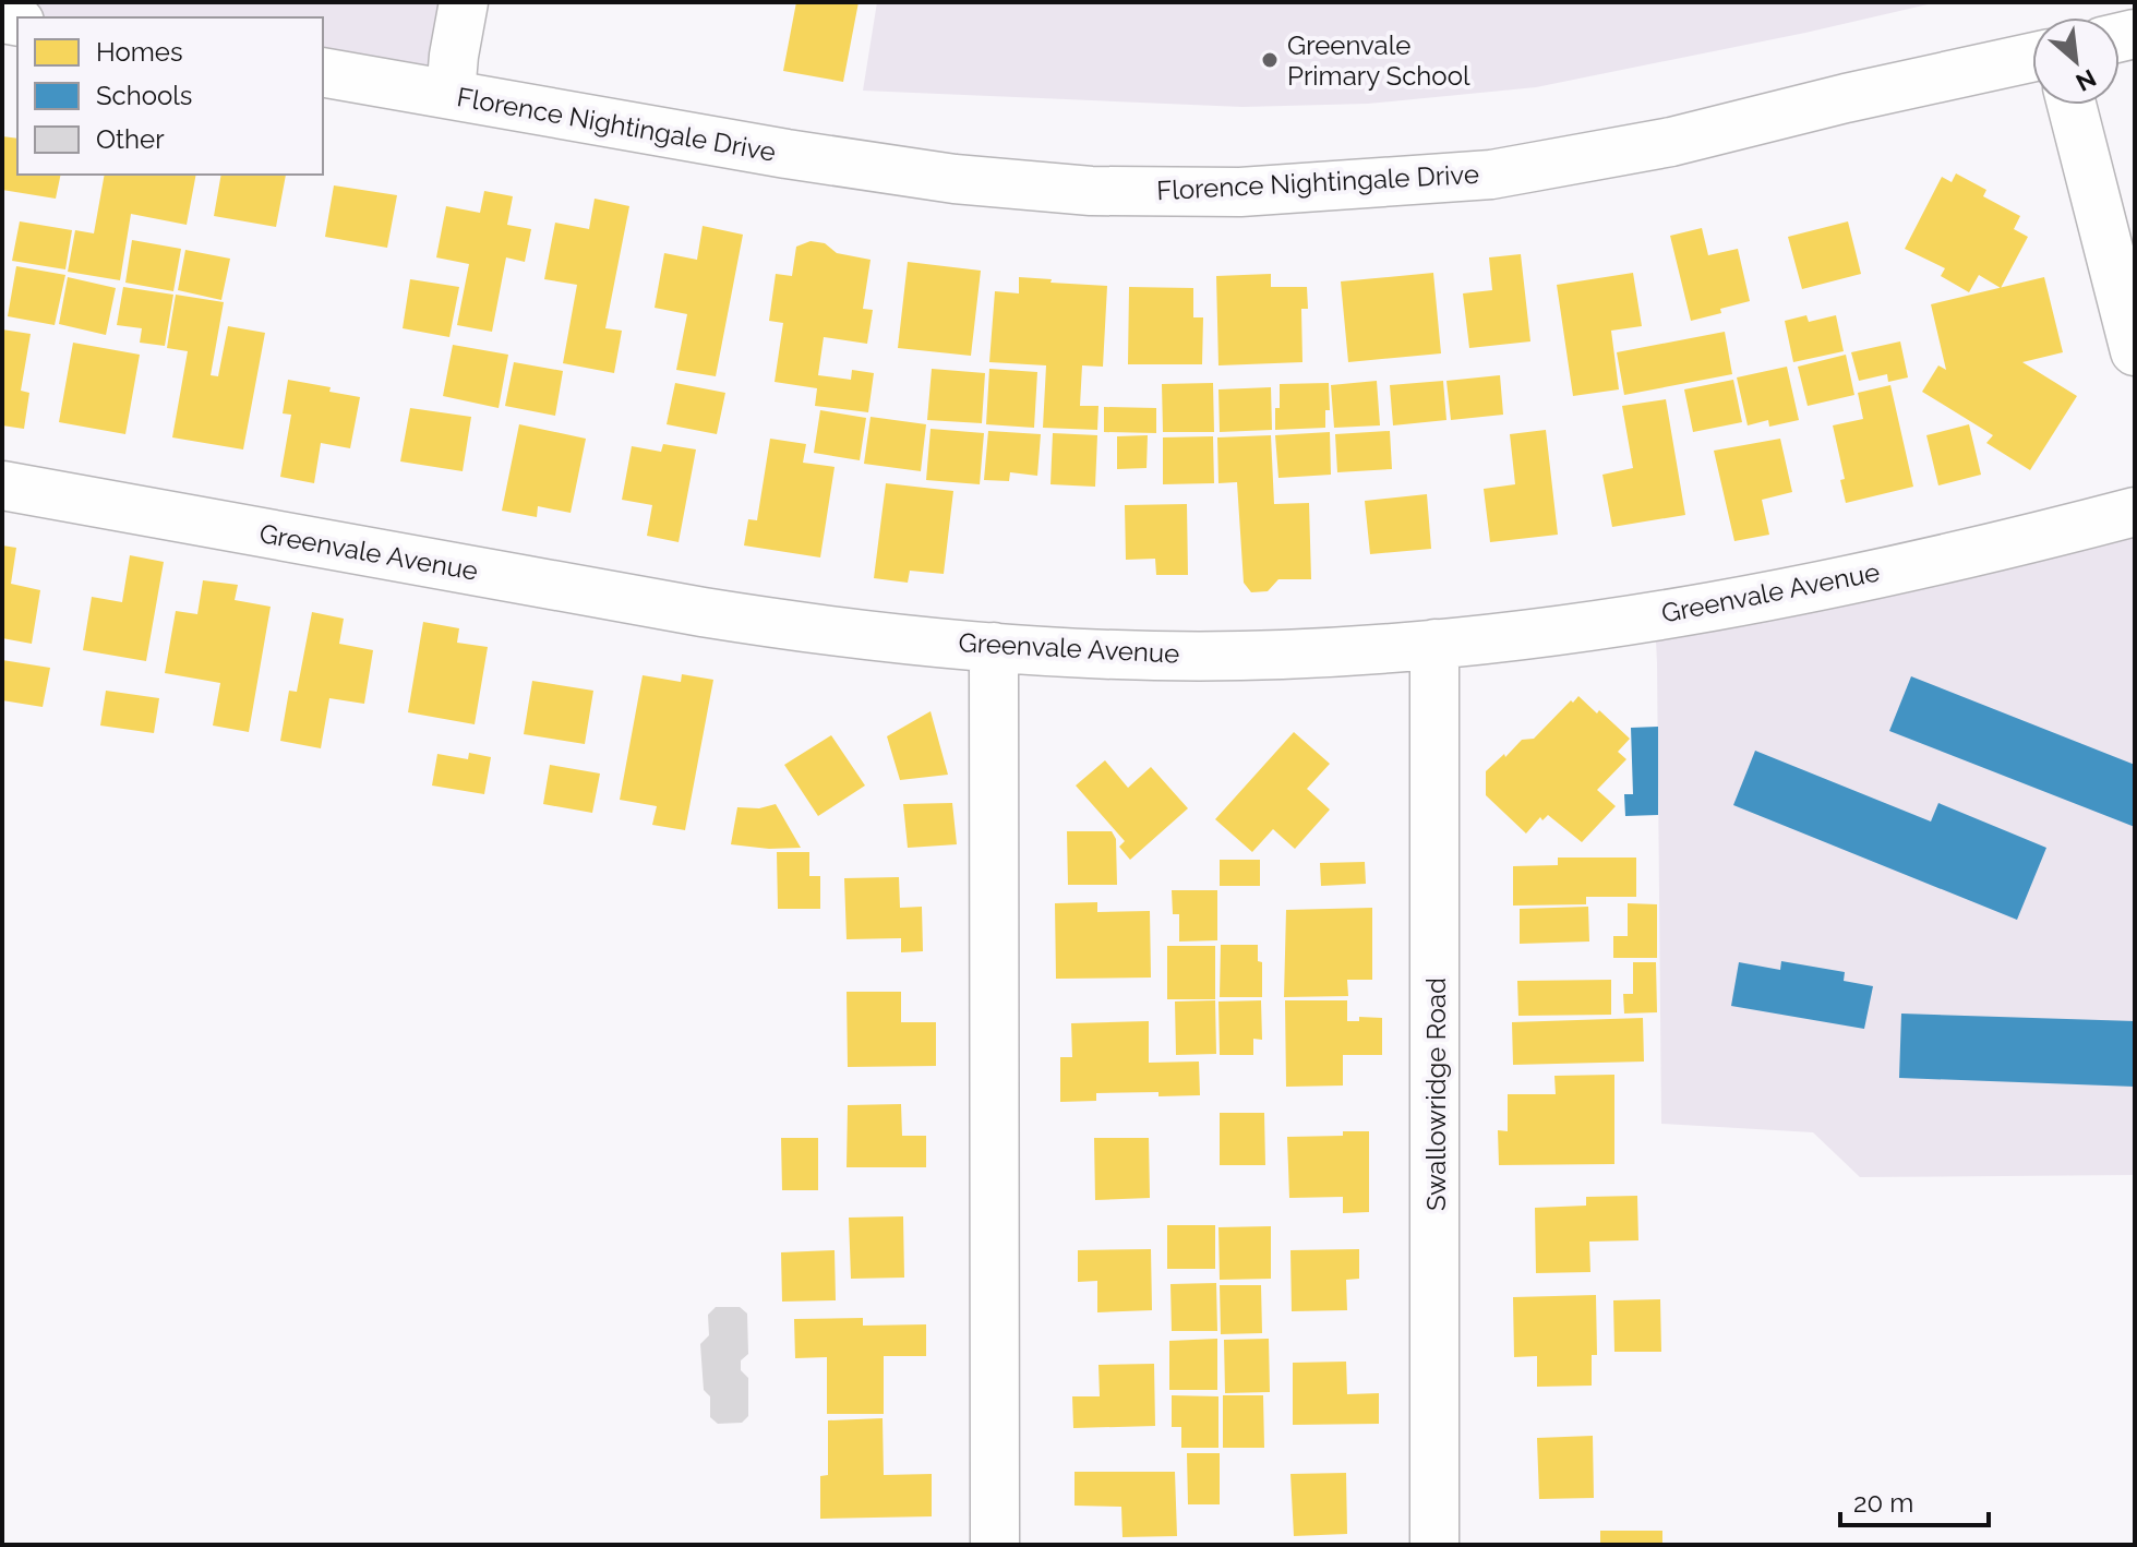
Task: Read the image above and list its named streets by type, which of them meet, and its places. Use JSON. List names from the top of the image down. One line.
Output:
{"streets":{"street":["Florence Nightingale Drive","Greenvale Avenue","Swallowridge Road"]},"crossings":[["Greenvale Avenue","Swallowridge Road"]],"places":["Greenvale Primary School"],"legend":["Homes","Schools","Other"],"scale_bar":"20 m","north":"bottom right"}
